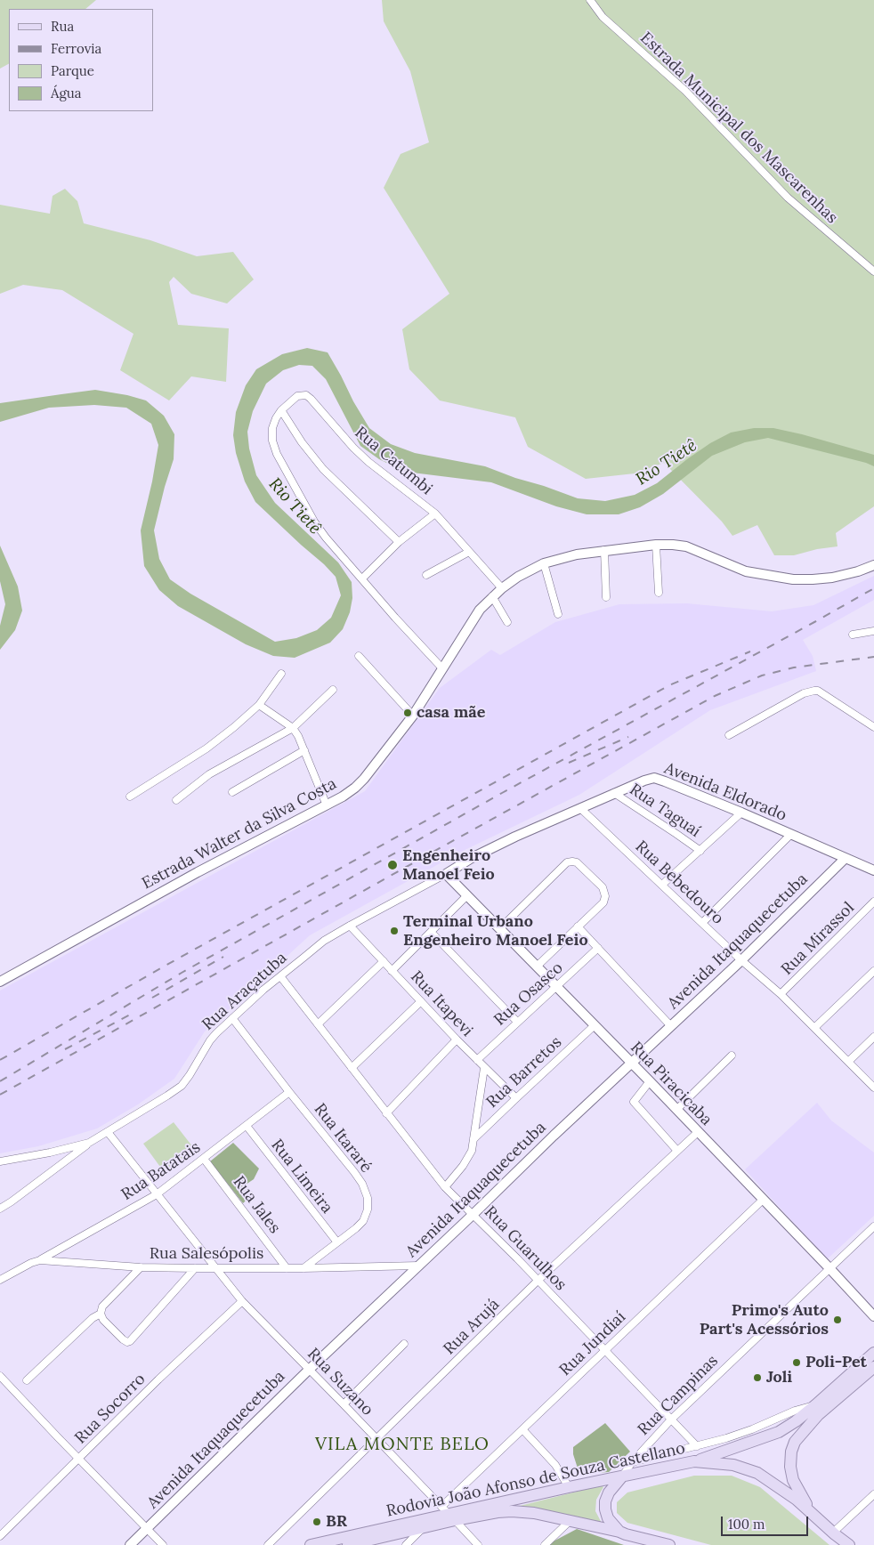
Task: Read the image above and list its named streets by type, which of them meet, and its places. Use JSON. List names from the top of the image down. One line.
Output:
{"streets":{"main road":["Rodovia João Afonso de Souza Castellano"],"street":["Estrada Municipal dos Mascarenhas","Rua Catumbi","Avenida Eldorado","Rua Taguaí","Estrada Walter da Silva Costa","Rua Bebedouro","Rua Mirassol","Avenida Itaquaquecetuba","Rua Araçatuba","Rua Osasco","Rua Itapevi","Rua Barretos","Rua Piracicaba","Rua Itararé","Rua Batatais","Rua Limeira","Rua Jales","Rua Guarulhos","Rua Salesópolis","Rua Arujá","Rua Jundiaí","Rua Suzano","Rua Campinas","Rua Socorro"]},"crossings":[["Rua Catumbi","Estrada Walter da Silva Costa"],["Avenida Eldorado","Rua Taguaí"],["Avenida Eldorado","Rua Bebedouro"],["Avenida Eldorado","Avenida Itaquaquecetuba"],["Avenida Eldorado","Rua Araçatuba"],["Avenida Eldorado","Rua Piracicaba"],["Rua Bebedouro","Rua Mirassol"],["Rua Bebedouro","Avenida Itaquaquecetuba"],["Avenida Itaquaquecetuba","Rua Piracicaba"],["Avenida Itaquaquecetuba","Rua Guarulhos"],["Avenida Itaquaquecetuba","Rua Salesópolis"],["Avenida Itaquaquecetuba","Rua Suzano"],["Rua Araçatuba","Rua Itapevi"],["Rua Araçatuba","Rua Piracicaba"],["Rua Araçatuba","Rua Itararé"],["Rua Araçatuba","Rua Guarulhos"],["Rua Araçatuba","Rua Suzano"],["Rua Osasco","Rua Itapevi"],["Rua Osasco","Rua Piracicaba"],["Rua Itapevi","Rua Barretos"],["Rua Barretos","Rua Piracicaba"],["Rua Piracicaba","Rua Arujá"],["Rua Piracicaba","Rua Jundiaí"],["Rua Piracicaba","Rua Campinas"],["Rua Itararé","Rua Batatais"],["Rua Itararé","Rua Limeira"],["Rua Itararé","Rua Salesópolis"],["Rua Batatais","Rua Limeira"],["Rua Batatais","Rua Jales"],["Rua Batatais","Rua Salesópolis"],["Rua Batatais","Rua Suzano"],["Rua Jales","Rua Salesópolis"],["Rua Guarulhos","Rua Arujá"],["Rua Guarulhos","Rua Jundiaí"],["Rua Guarulhos","Rua Campinas"],["Rua Salesópolis","Rua Suzano"],["Rua Arujá","Rua Suzano"],["Rua Jundiaí","Rua Suzano"],["Rua Jundiaí","Rodovia João Afonso de Souza Castellano"],["Rua Suzano","Rua Socorro"],["Rua Suzano","Rodovia João Afonso de Souza Castellano"],["Rua Campinas","Rodovia João Afonso de Souza Castellano"]],"districts":["VILA MONTE BELO"],"water":["Rio Tietê"],"places":["casa mãe","Engenheiro Manoel Feio","Terminal Urbano Engenheiro Manoel Feio","Primo's Auto Part's Acessórios","Poli-Pet","Joli","BR"],"legend":["Rua","Ferrovia","Parque","Água"],"scale_bar":"100 m"}
